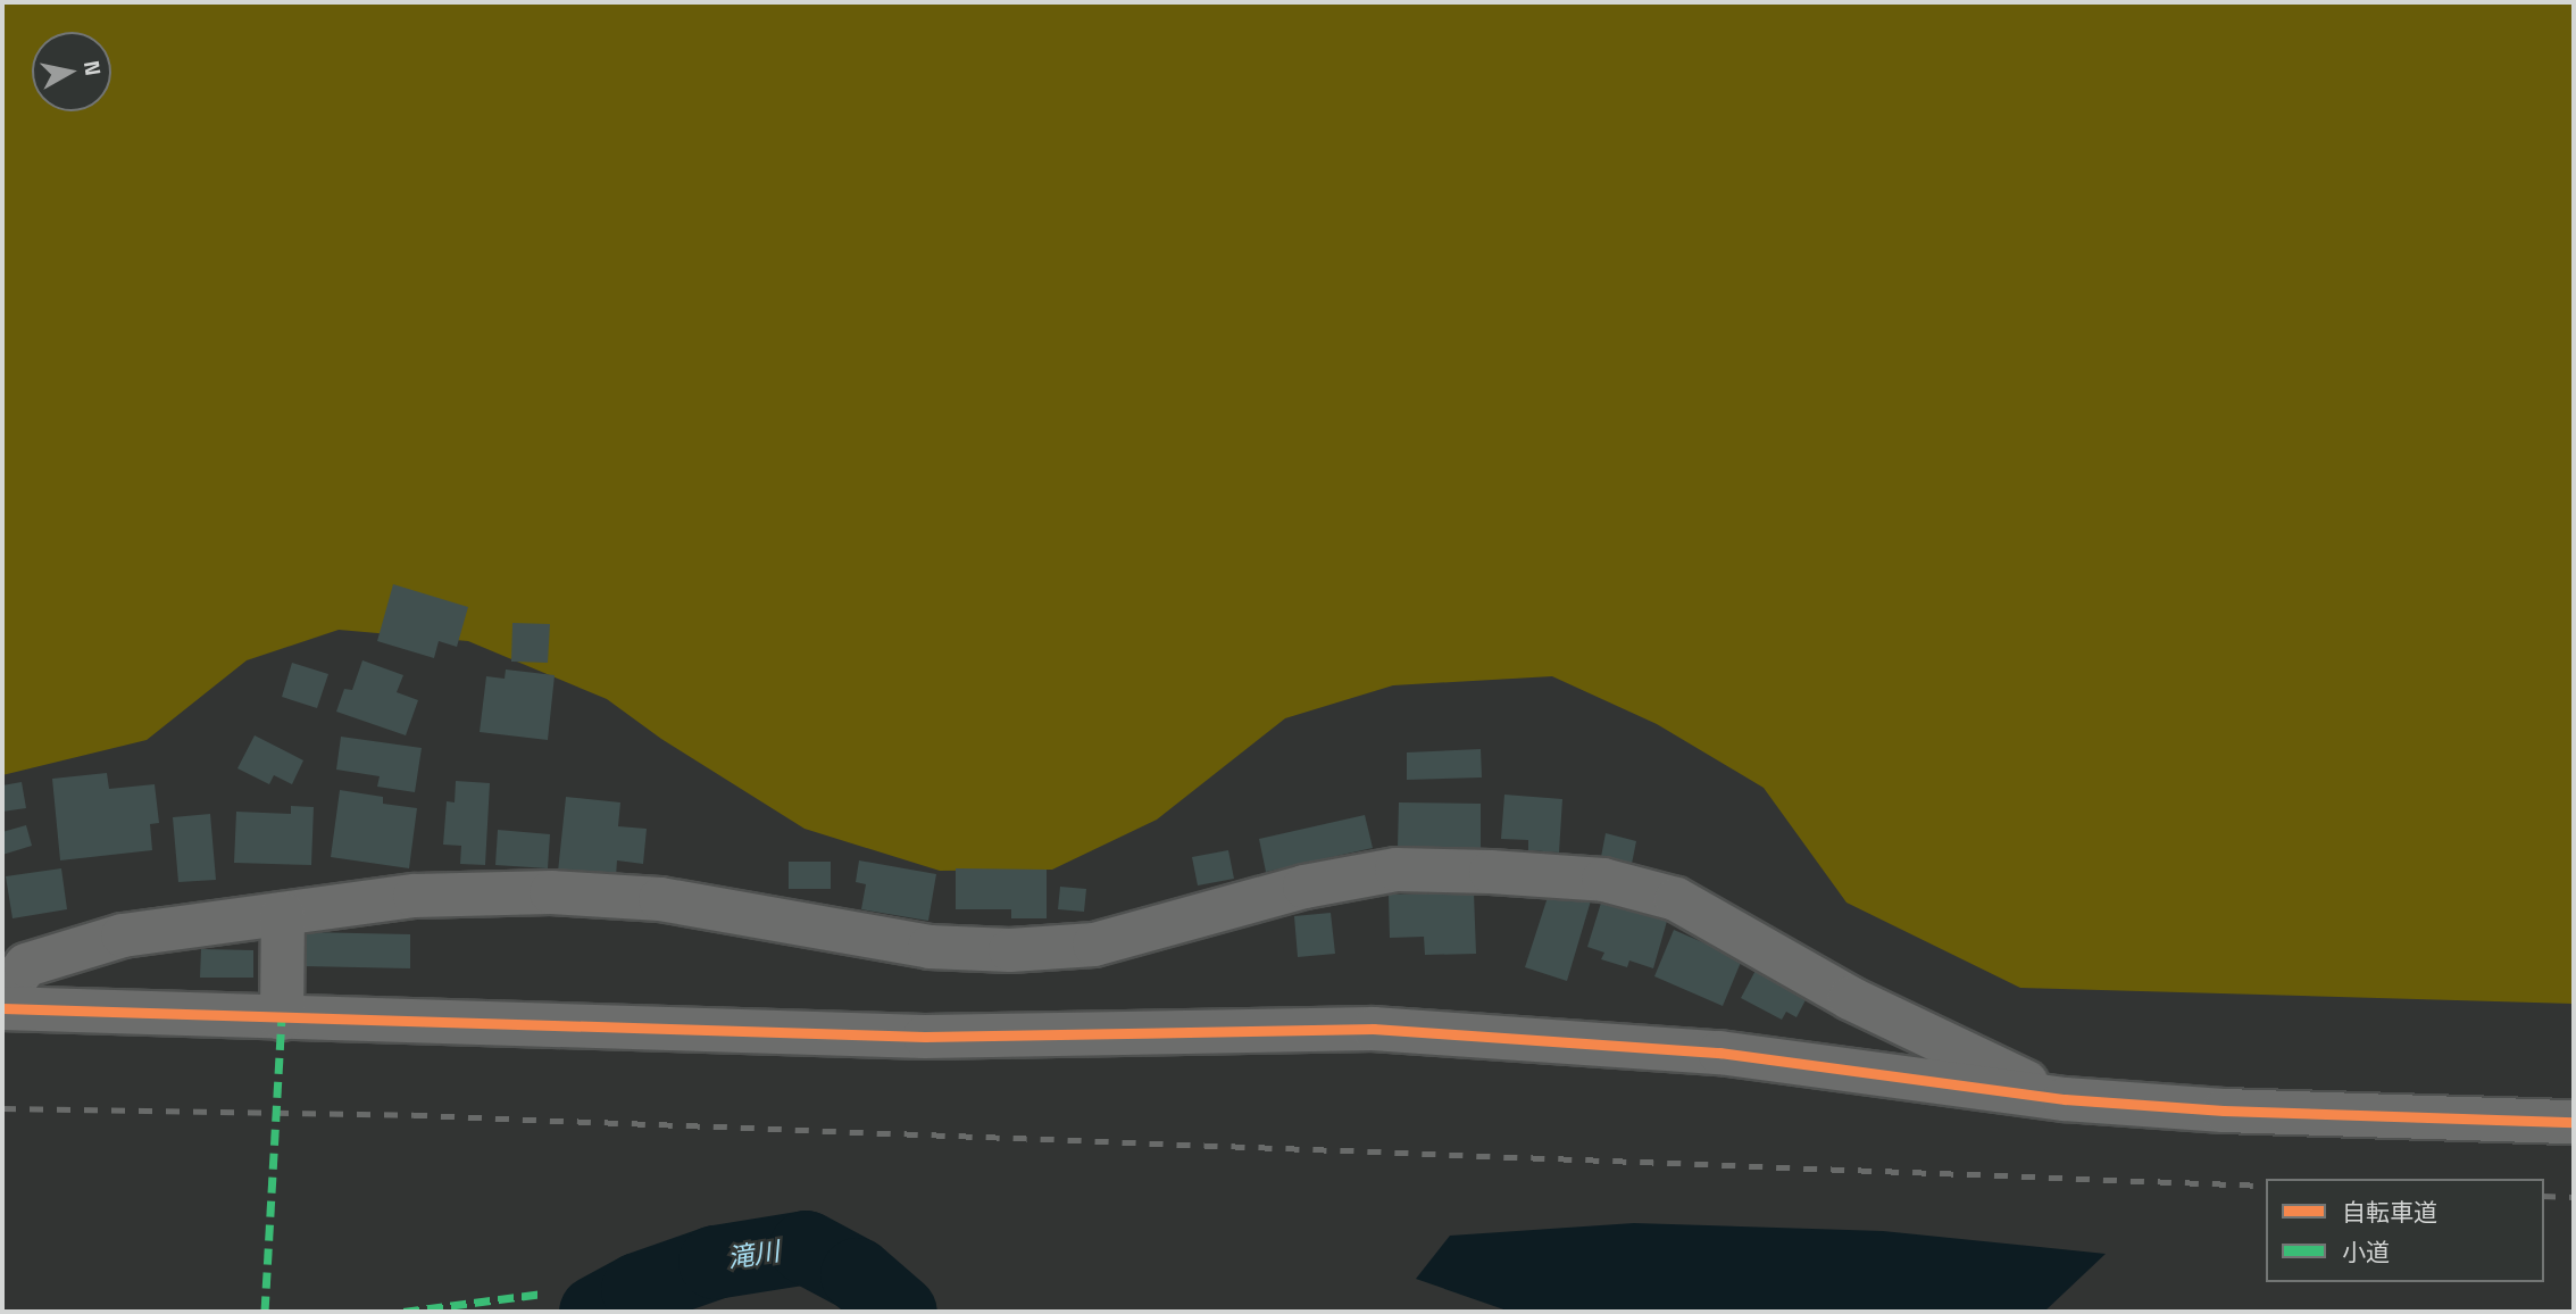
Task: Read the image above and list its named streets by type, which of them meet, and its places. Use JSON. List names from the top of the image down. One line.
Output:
{"water":["滝川"],"legend":["自転車道","小道"],"north":"right"}
